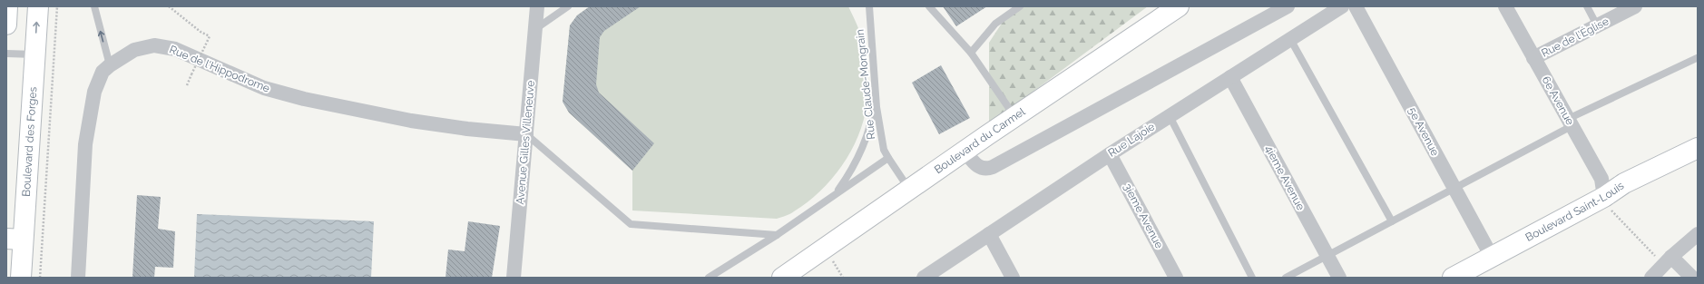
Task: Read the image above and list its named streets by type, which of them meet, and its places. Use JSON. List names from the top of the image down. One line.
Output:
{"streets":{"street":["Rue de l'Église","Rue de l'Hippodrome","6e Avenue","5e Avenue","Rue Lajoie","Boulevard du Carmel","Boulevard des Forges","Avenue Gilles Villeneuve","4ieme Avenue","Boulevard Saint-Louis","3ieme Avenue"],"lane":["Rue Claude-Mongrain"]},"crossings":[["Rue de l'Église","6e Avenue"],["Rue de l'Hippodrome","Avenue Gilles Villeneuve"],["Rue Claude-Mongrain","Boulevard du Carmel"],["6e Avenue","Boulevard Saint-Louis"],["5e Avenue","Boulevard Saint-Louis"],["Rue Lajoie","4ieme Avenue"],["Rue Lajoie","3ieme Avenue"]]}
